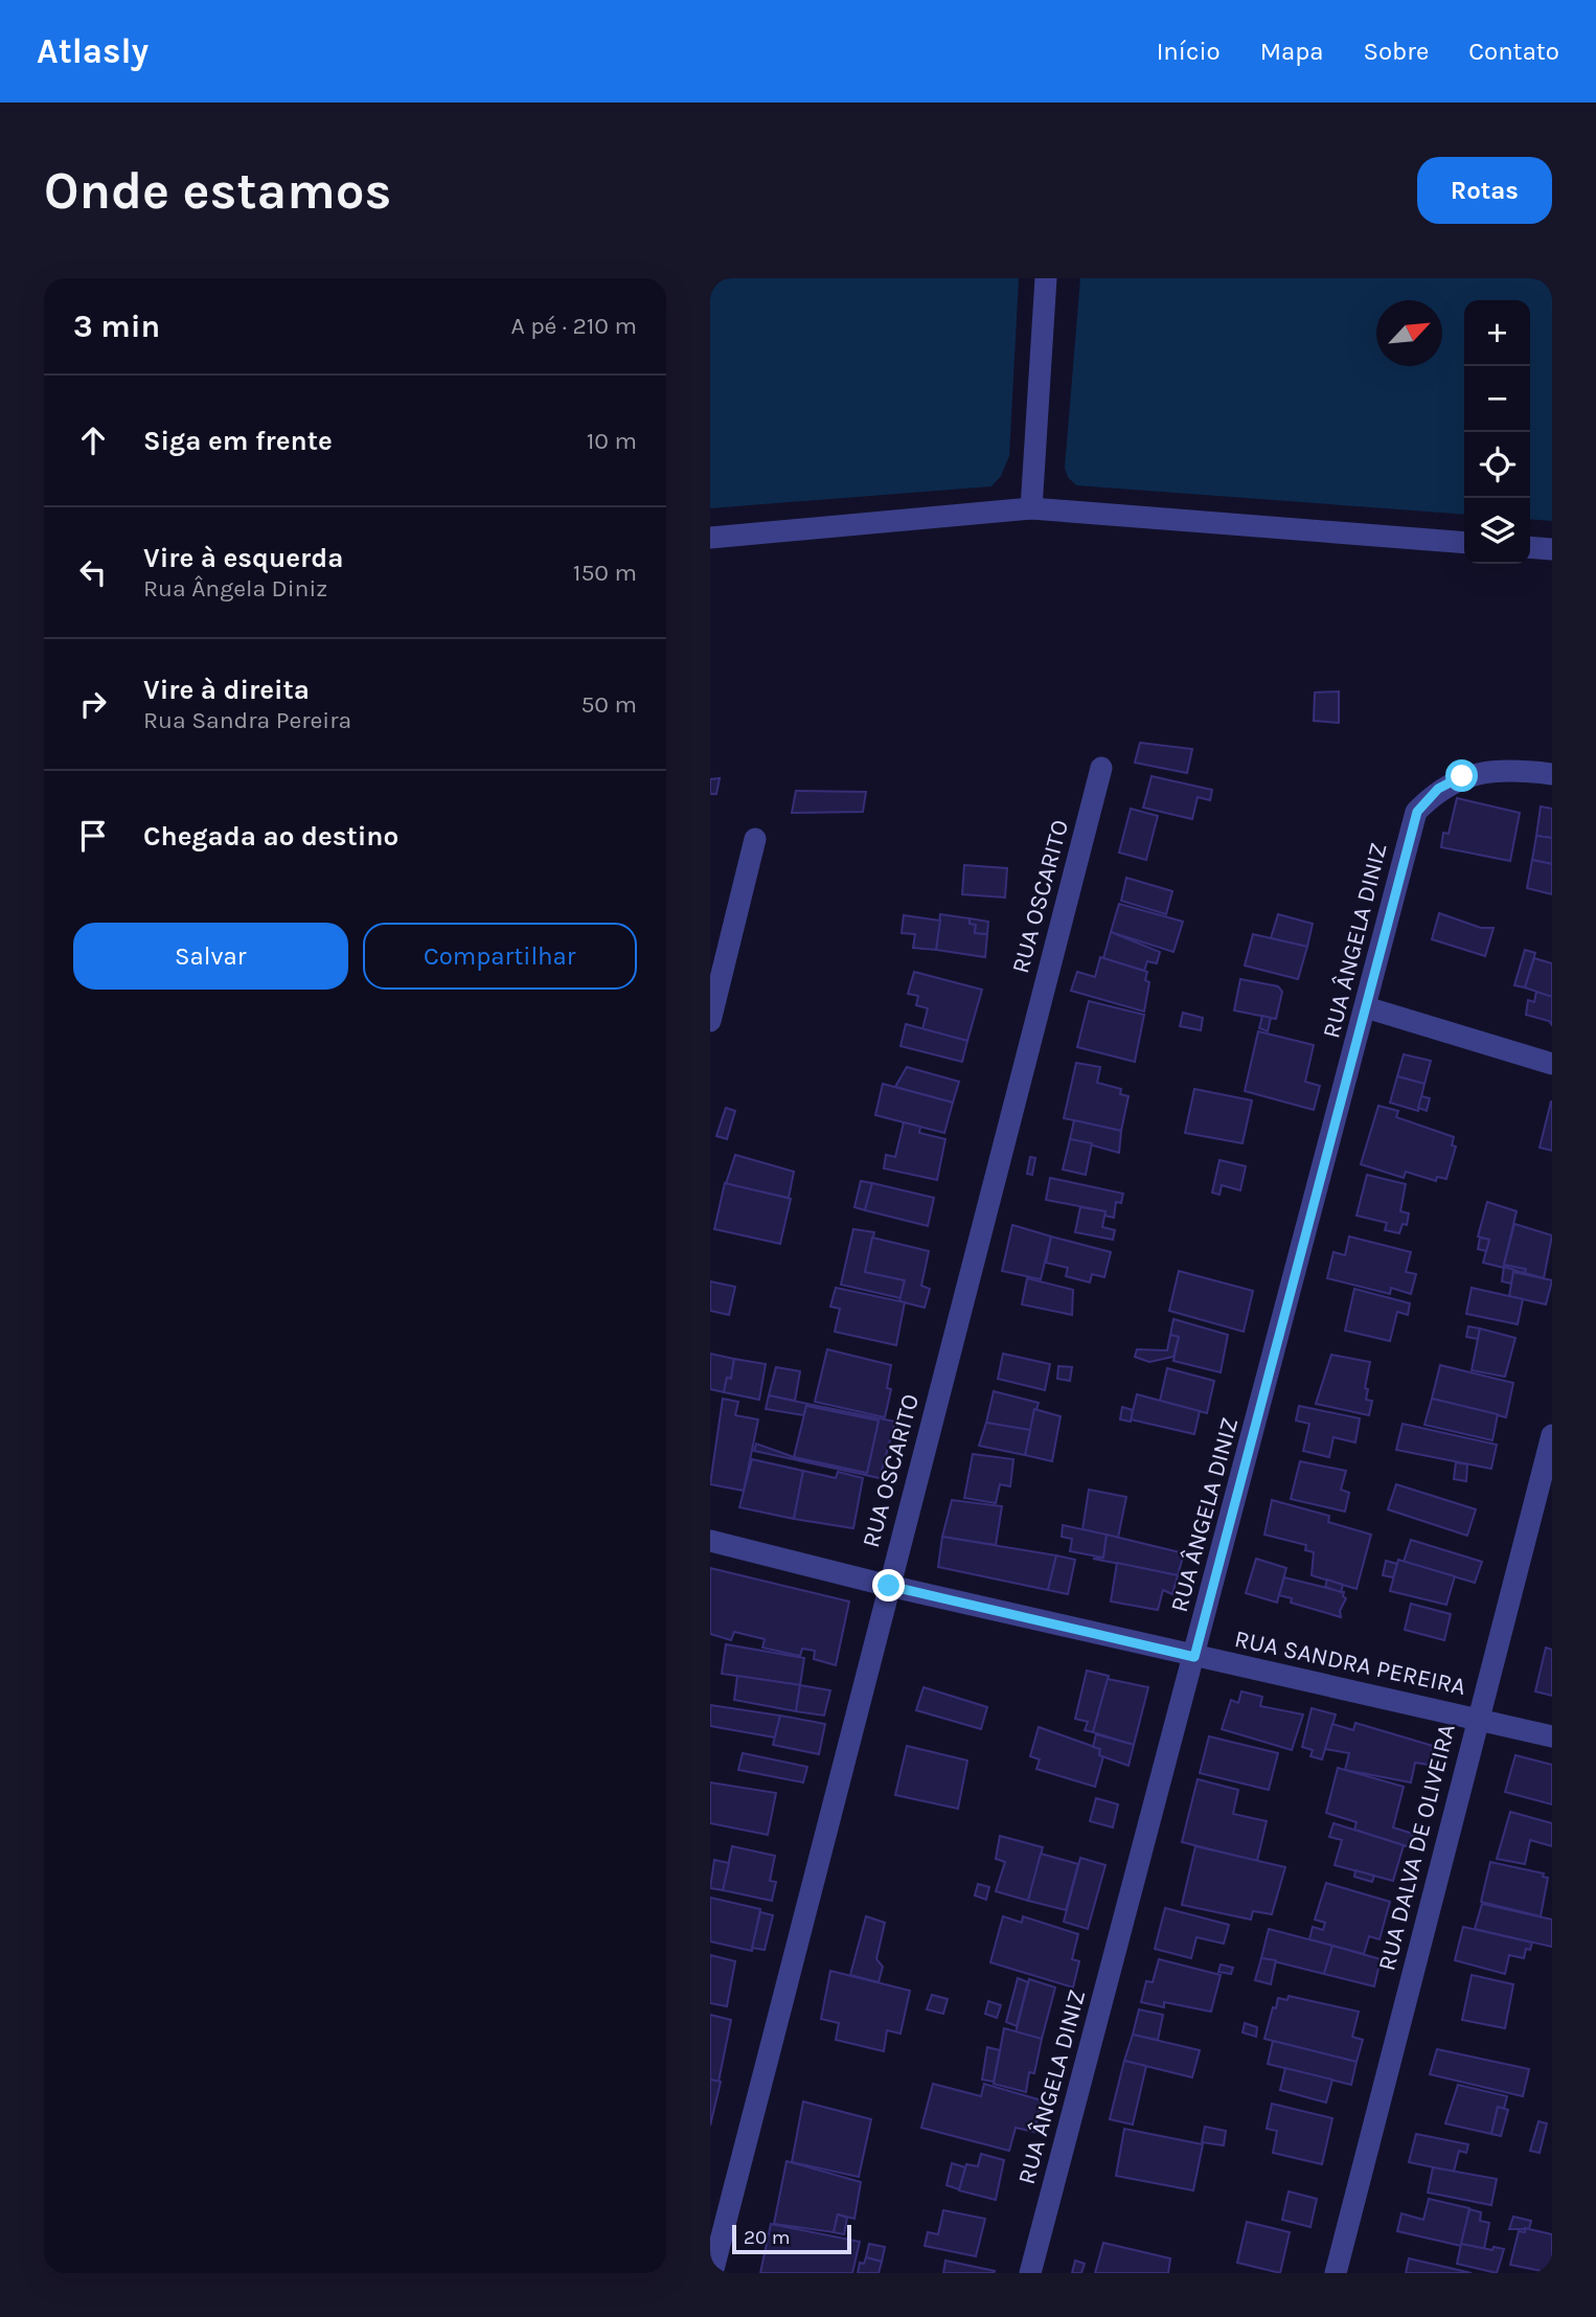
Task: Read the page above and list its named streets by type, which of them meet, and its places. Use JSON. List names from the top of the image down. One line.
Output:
{"streets":{"street":["RUA OSCARITO","RUA ÂNGELA DINIZ","RUA SANDRA PEREIRA","RUA DALVA DE OLIVEIRA"]},"crossings":[["RUA OSCARITO","RUA SANDRA PEREIRA"],["RUA ÂNGELA DINIZ","RUA SANDRA PEREIRA"],["RUA SANDRA PEREIRA","RUA DALVA DE OLIVEIRA"]],"scale_bar":"20 m","north":"top right","page":{"header":"Atlasly","nav":["Início","Mapa","Sobre","Contato"],"buttons":["Rotas",["Salvar","Compartilhar"]],"title":"Onde estamos","heading":["3 min","A pé · 210 m"],"map_buttons":["+","−"],"list":[["Siga em frente","10 m"],["Vire à esquerda","Rua Ângela Diniz","150 m"],["Vire à direita","Rua Sandra Pereira","50 m"],"Chegada ao destino"],"scale":"20 m"}}
